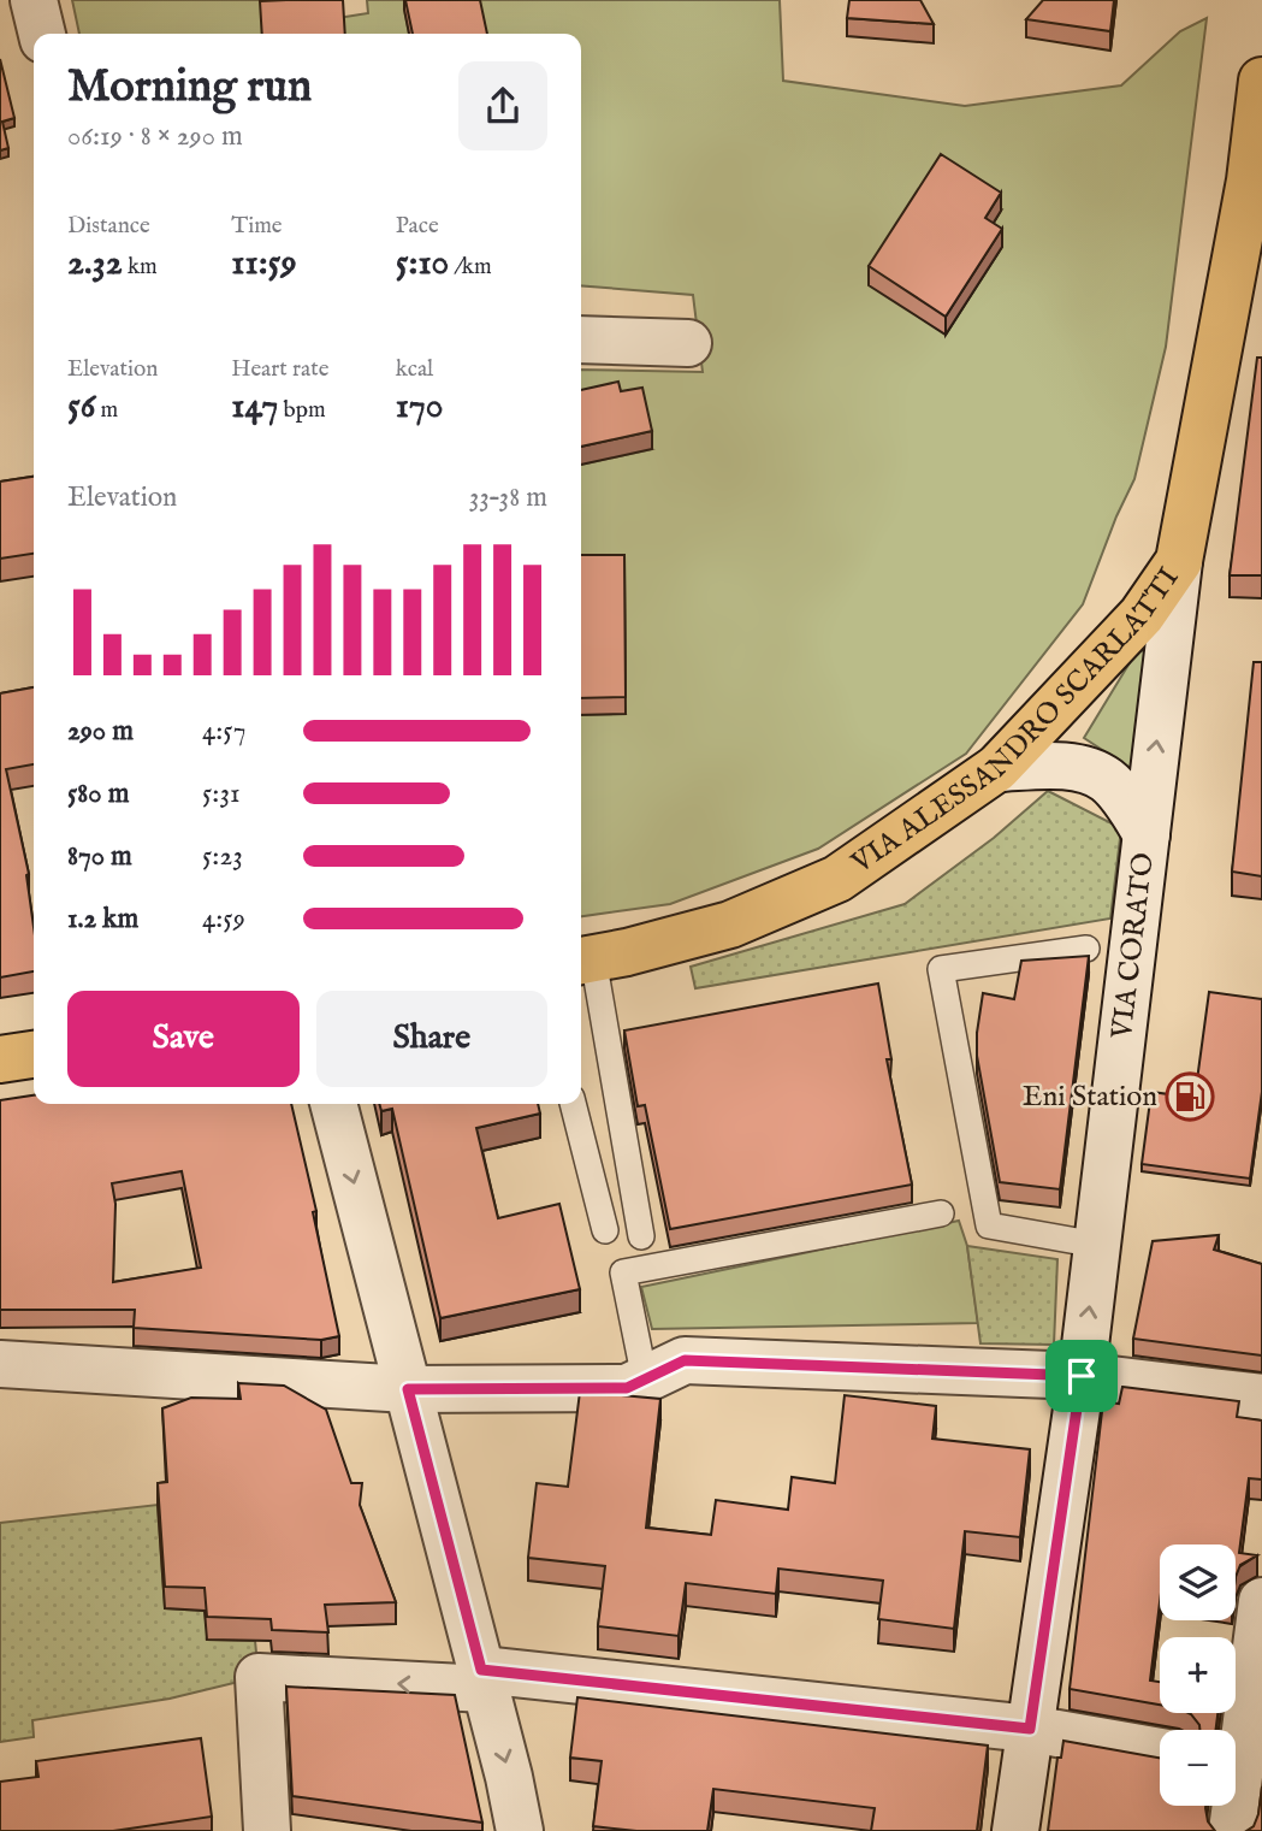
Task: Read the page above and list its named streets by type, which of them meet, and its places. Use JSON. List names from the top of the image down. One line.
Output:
{"streets":{"main road":["VIA ALESSANDRO SCARLATTI"],"street":["VIA CORATO"]},"crossings":[["VIA ALESSANDRO SCARLATTI","VIA CORATO"]],"places":{"fuel station":["Eni Station"]},"page":{"heading":["Morning run","06:19 · 8 × 290 m"],"stats":[["Distance","2.32 km"],["Time","11:59"],["Pace","5:10 /km"],["Elevation","56 m"],["Heart rate","147 bpm"],["kcal","170"]],"chart":["Elevation","33–38 m"],"list":[{"name":"290 m","note":"4:57"},{"name":"580 m","note":"5:31"},{"name":"870 m","note":"5:23"},{"name":"1.2 km","note":"4:59"}],"buttons":["Save","Share"],"map_buttons":["+","−"]}}
